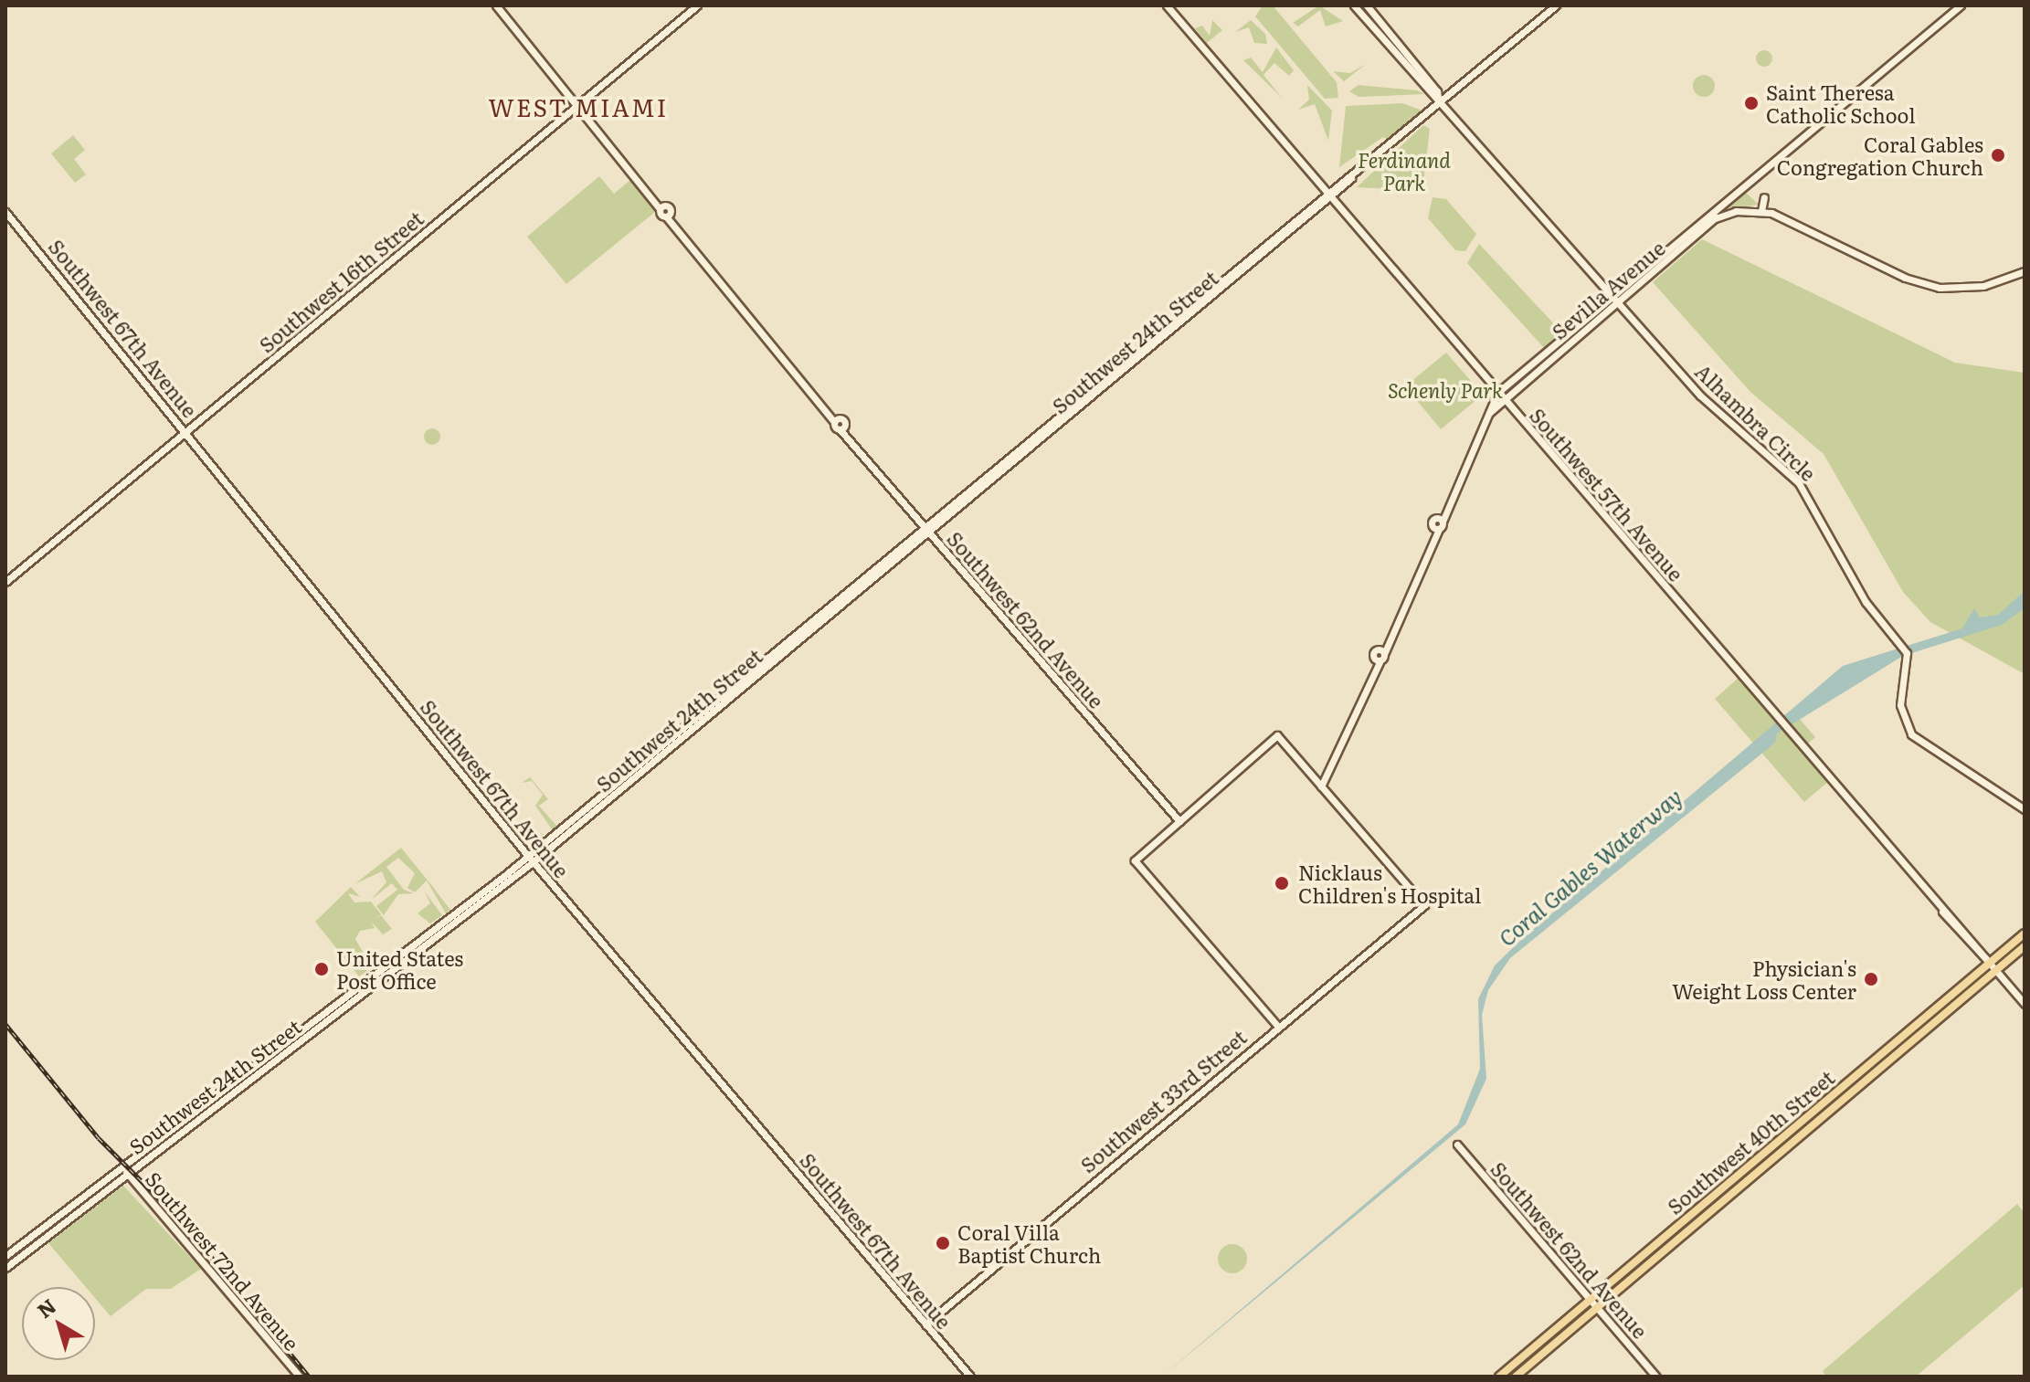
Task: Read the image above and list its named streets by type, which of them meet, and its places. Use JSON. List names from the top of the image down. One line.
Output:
{"streets":{"main road":["Southwest 40th Street"],"street":["Southwest 16th Street","Sevilla Avenue","Southwest 67th Avenue","Southwest 24th Street","Alhambra Circle","Southwest 57th Avenue","Southwest 62nd Avenue","Southwest 33rd Street","Southwest 72nd Avenue"]},"crossings":[["Southwest 16th Street","Southwest 67th Avenue"],["Southwest 16th Street","Southwest 62nd Avenue"],["Sevilla Avenue","Alhambra Circle"],["Sevilla Avenue","Southwest 57th Avenue"],["Southwest 67th Avenue","Southwest 24th Street"],["Southwest 67th Avenue","Southwest 33rd Street"],["Southwest 24th Street","Alhambra Circle"],["Southwest 24th Street","Southwest 57th Avenue"],["Southwest 24th Street","Southwest 62nd Avenue"],["Southwest 24th Street","Southwest 72nd Avenue"],["Southwest 57th Avenue","Southwest 40th Street"],["Southwest 62nd Avenue","Southwest 40th Street"]],"districts":["WEST MIAMI"],"water":["Coral Gables Waterway"],"parks":["Ferdinand Park","Schenly Park"],"places":["Saint Theresa Catholic School","Coral Gables Congregation Church","Nicklaus Children's Hospital","United States Post Office","Physician's Weight Loss Center","Coral Villa Baptist Church"],"north":"top left"}
